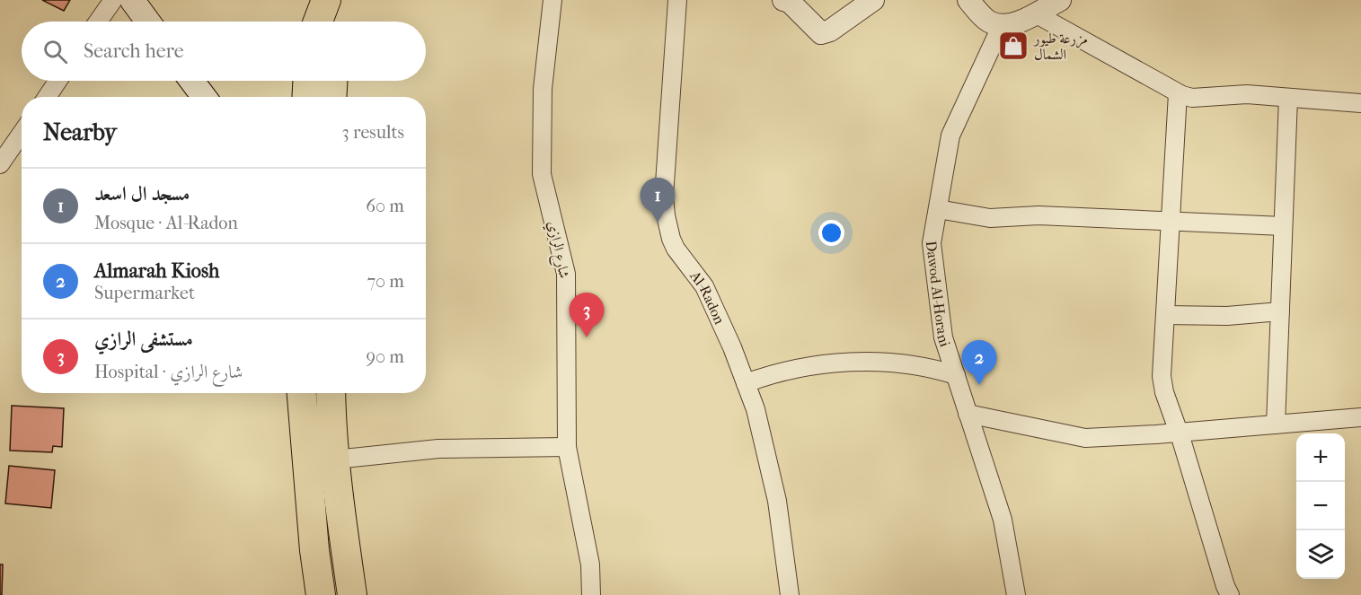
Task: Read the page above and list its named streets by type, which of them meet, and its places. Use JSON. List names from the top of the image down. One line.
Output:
{"streets":{"street":["شارع الرازي","Dawod Al-Horani","Al-Radon"]},"places":{"shop":["مزرعة طيور الشمال"]},"page":{"search":"Search here","heading":["Nearby","3 results"],"list":[{"mark":"1","name":"مسجد ال اسعد","note":"Mosque · Al-Radon","value":"60 m"},{"mark":"2","name":"Almarah Kiosh","note":"Supermarket","value":"70 m"},{"mark":"3","name":"مستشفى الرازي","note":"Hospital · شارع الرازي","value":"90 m"}],"pins":["1","3","2"],"map_buttons":["+","−"]}}
